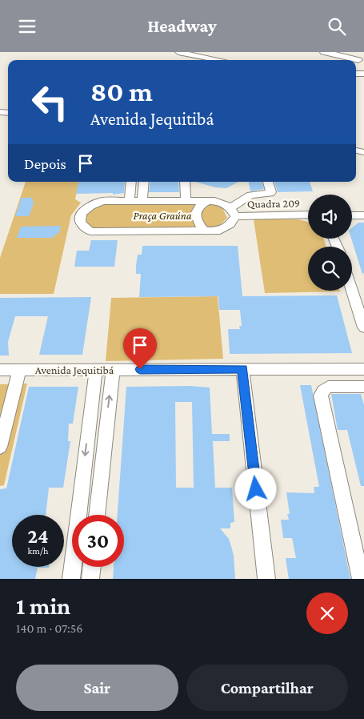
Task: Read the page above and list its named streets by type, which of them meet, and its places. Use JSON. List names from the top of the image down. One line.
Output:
{"streets":{"street":["Quadra 209","Avenida Jequitibá"]},"parks":["Praça Graúna"],"page":{"header":"Headway","turn":["80 m","Avenida Jequitibá"],"then":"Depois","speed":"24 km/h","limit":"30","heading":["1 min","140 m · 07:56"],"buttons":["Sair","Compartilhar"]}}
